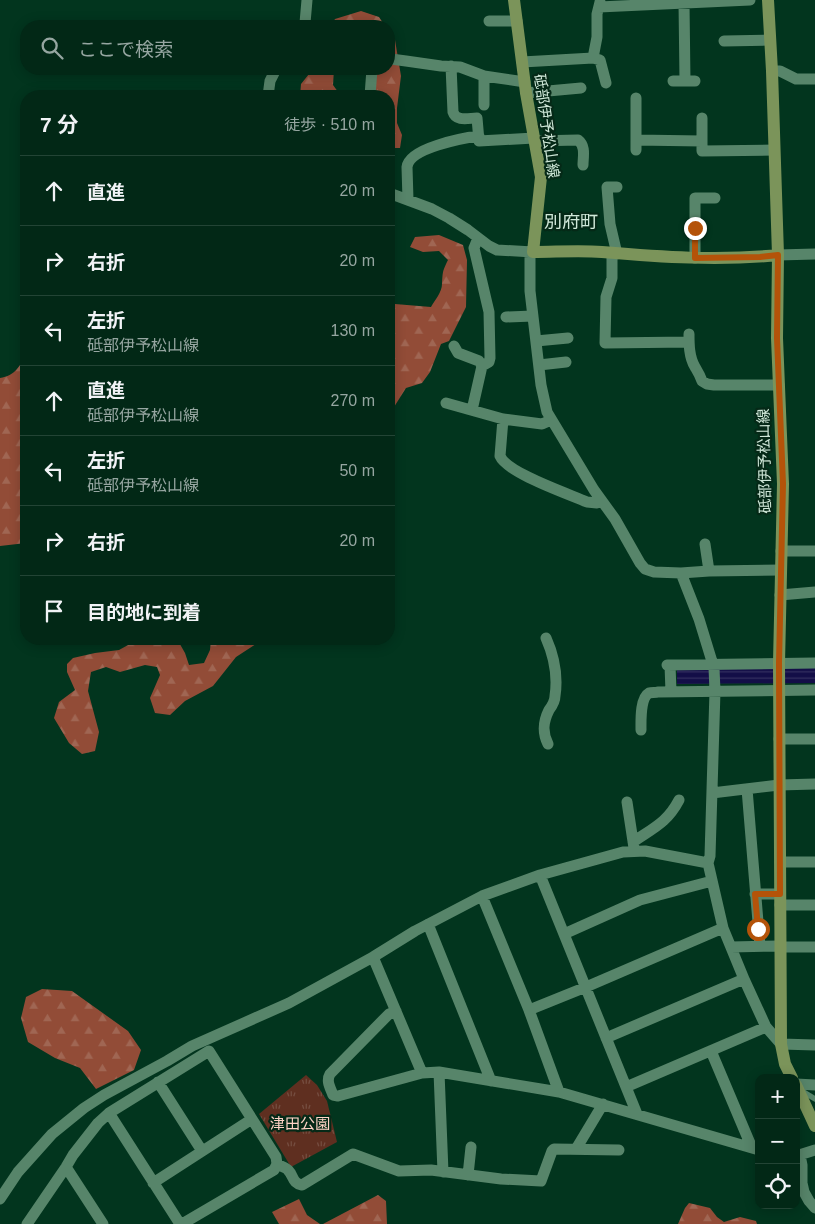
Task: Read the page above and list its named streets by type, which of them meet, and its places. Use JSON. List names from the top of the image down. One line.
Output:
{"streets":{"main road":["砥部伊予松山線"]},"districts":["別府町"],"parks":["津田公園"],"page":{"search":"ここで検索","heading":["7 分","徒歩 · 510 m"],"list":[["直進","20 m"],["右折","20 m"],["左折","砥部伊予松山線","130 m"],["直進","砥部伊予松山線","270 m"],["左折","砥部伊予松山線","50 m"],["右折","20 m"],"目的地に到着"],"map_buttons":["+","−"]}}
